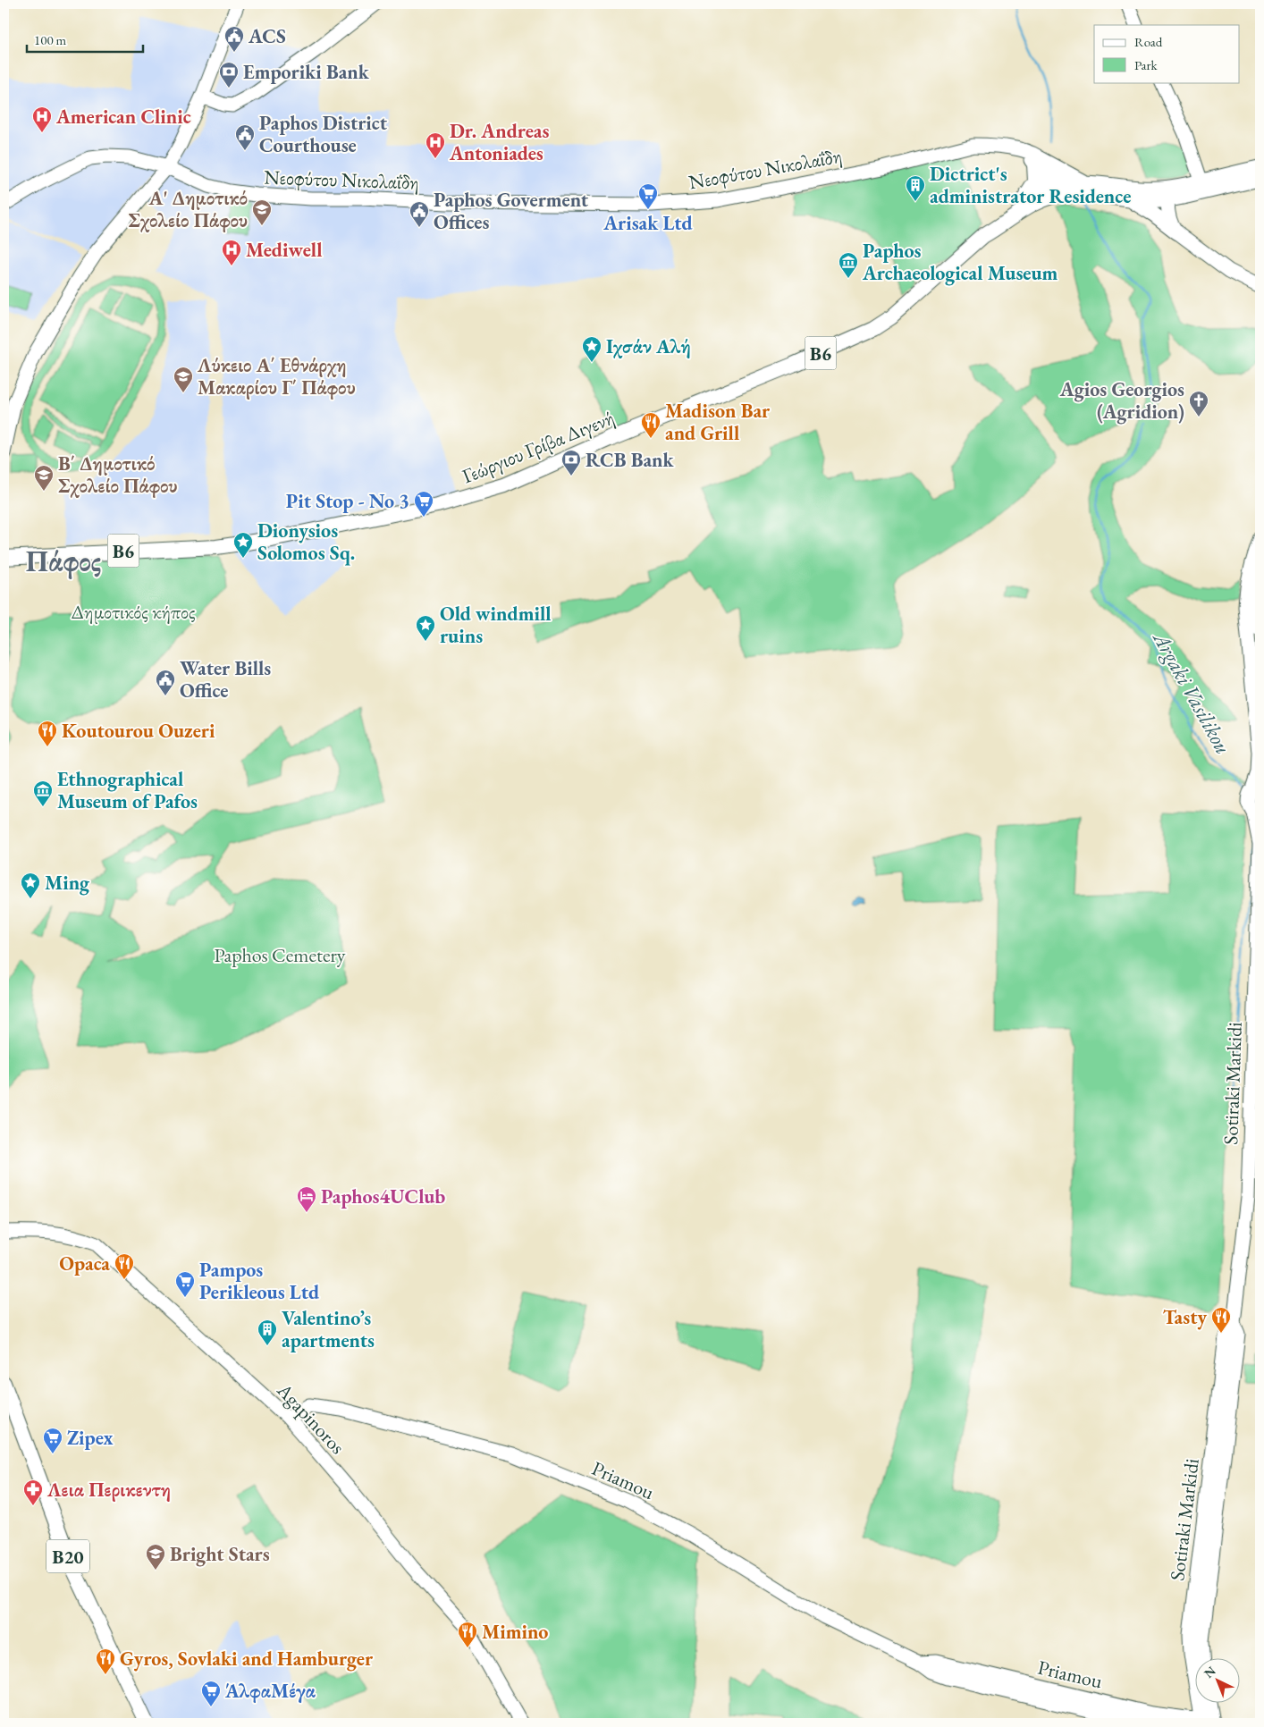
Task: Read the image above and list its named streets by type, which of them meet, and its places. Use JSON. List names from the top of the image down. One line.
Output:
{"streets":{"main road":["B6","Γεώργιου Γρίβα Διγενή","B20"],"street":["Νεοφύτου Νικολαΐδη","Sotiraki Markidi","Agapinoros","Priamou"]},"crossings":[["Νεοφύτου Νικολαΐδη","B6"],["Νεοφύτου Νικολαΐδη","Γεώργιου Γρίβα Διγενή"],["B6","Γεώργιου Γρίβα Διγενή"],["Sotiraki Markidi","Priamou"],["Agapinoros","Priamou"]],"districts":["Πάφος"],"water":["Argaki Vasilikou"],"parks":["Δημοτικός κήπος","Paphos Cemetery"],"places":{"public building":["ACS","Paphos District Courthouse","Paphos Goverment Offices","Water Bills Office"],"bank":["Emporiki Bank","RCB Bank"],"hospital":["American Clinic","Dr. Andreas Antoniades","Mediwell"],"building":["Dictrict's administrator Residence","Valentino’s apartments"],"supermarket":["Arisak Ltd","Pit Stop - No 3","Pampos Perikleous Ltd","Zipex","ΆλφαΜέγα"],"school or university":["Α' Δημοτικό Σχολείο Πάφου","Λύκειο Α΄ Εθνάρχη Μακαρίου Γ΄ Πάφου","Β΄ Δημοτικό Σχολείο Πάφου","Bright Stars"],"museum":["Paphos Archaeological Museum","Ethnographical Museum of Pafos"],"place":["Ιχσάν Αλή","Dionysios Solomos Sq.","Old windmill ruins","Ming"],"church":["Agios Georgios (Agridion)"],"restaurant":["Madison Bar and Grill","Koutourou Ouzeri","Opaca","Tasty","Mimino","Gyros, Sovlaki and Hamburger"],"hotel":["Paphos4UClub"],"pharmacy":["Λεια Περικεντη"]},"legend":["Road","Park"],"scale_bar":"100 m","north":"top left"}
